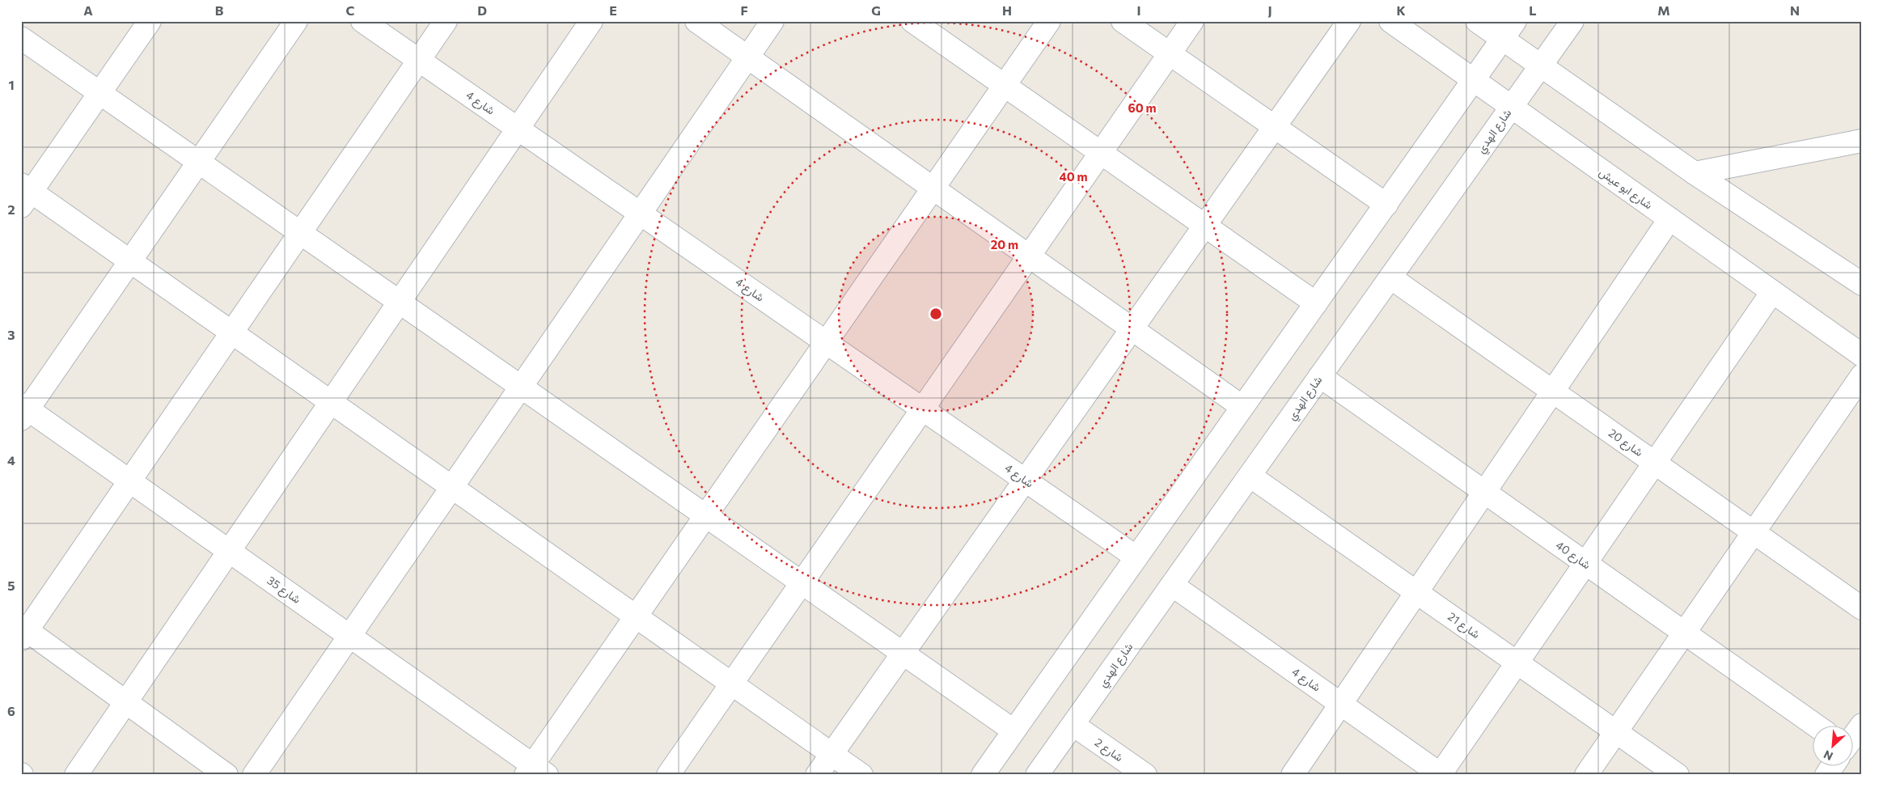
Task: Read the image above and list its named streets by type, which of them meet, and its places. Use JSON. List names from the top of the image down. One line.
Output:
{"streets":{"street":["شارع 4","شارع الهدي","شارع ابو عيش","شارع 20","شارع 40","شارع 35","شارع 21","شارع 2"]},"crossings":[["شارع 4","شارع الهدي"],["شارع الهدي","شارع ابو عيش"],["شارع الهدي","شارع 20"],["شارع الهدي","شارع 40"],["شارع الهدي","شارع 21"],["شارع الهدي","شارع 2"]],"north":"bottom left","grid":{"columns":["A","B","C","D","E","F","G","H","I","J","K","L","M","N"],"rows":["1","2","3","4","5","6"]},"rings":["60 m","40 m","20 m"]}
